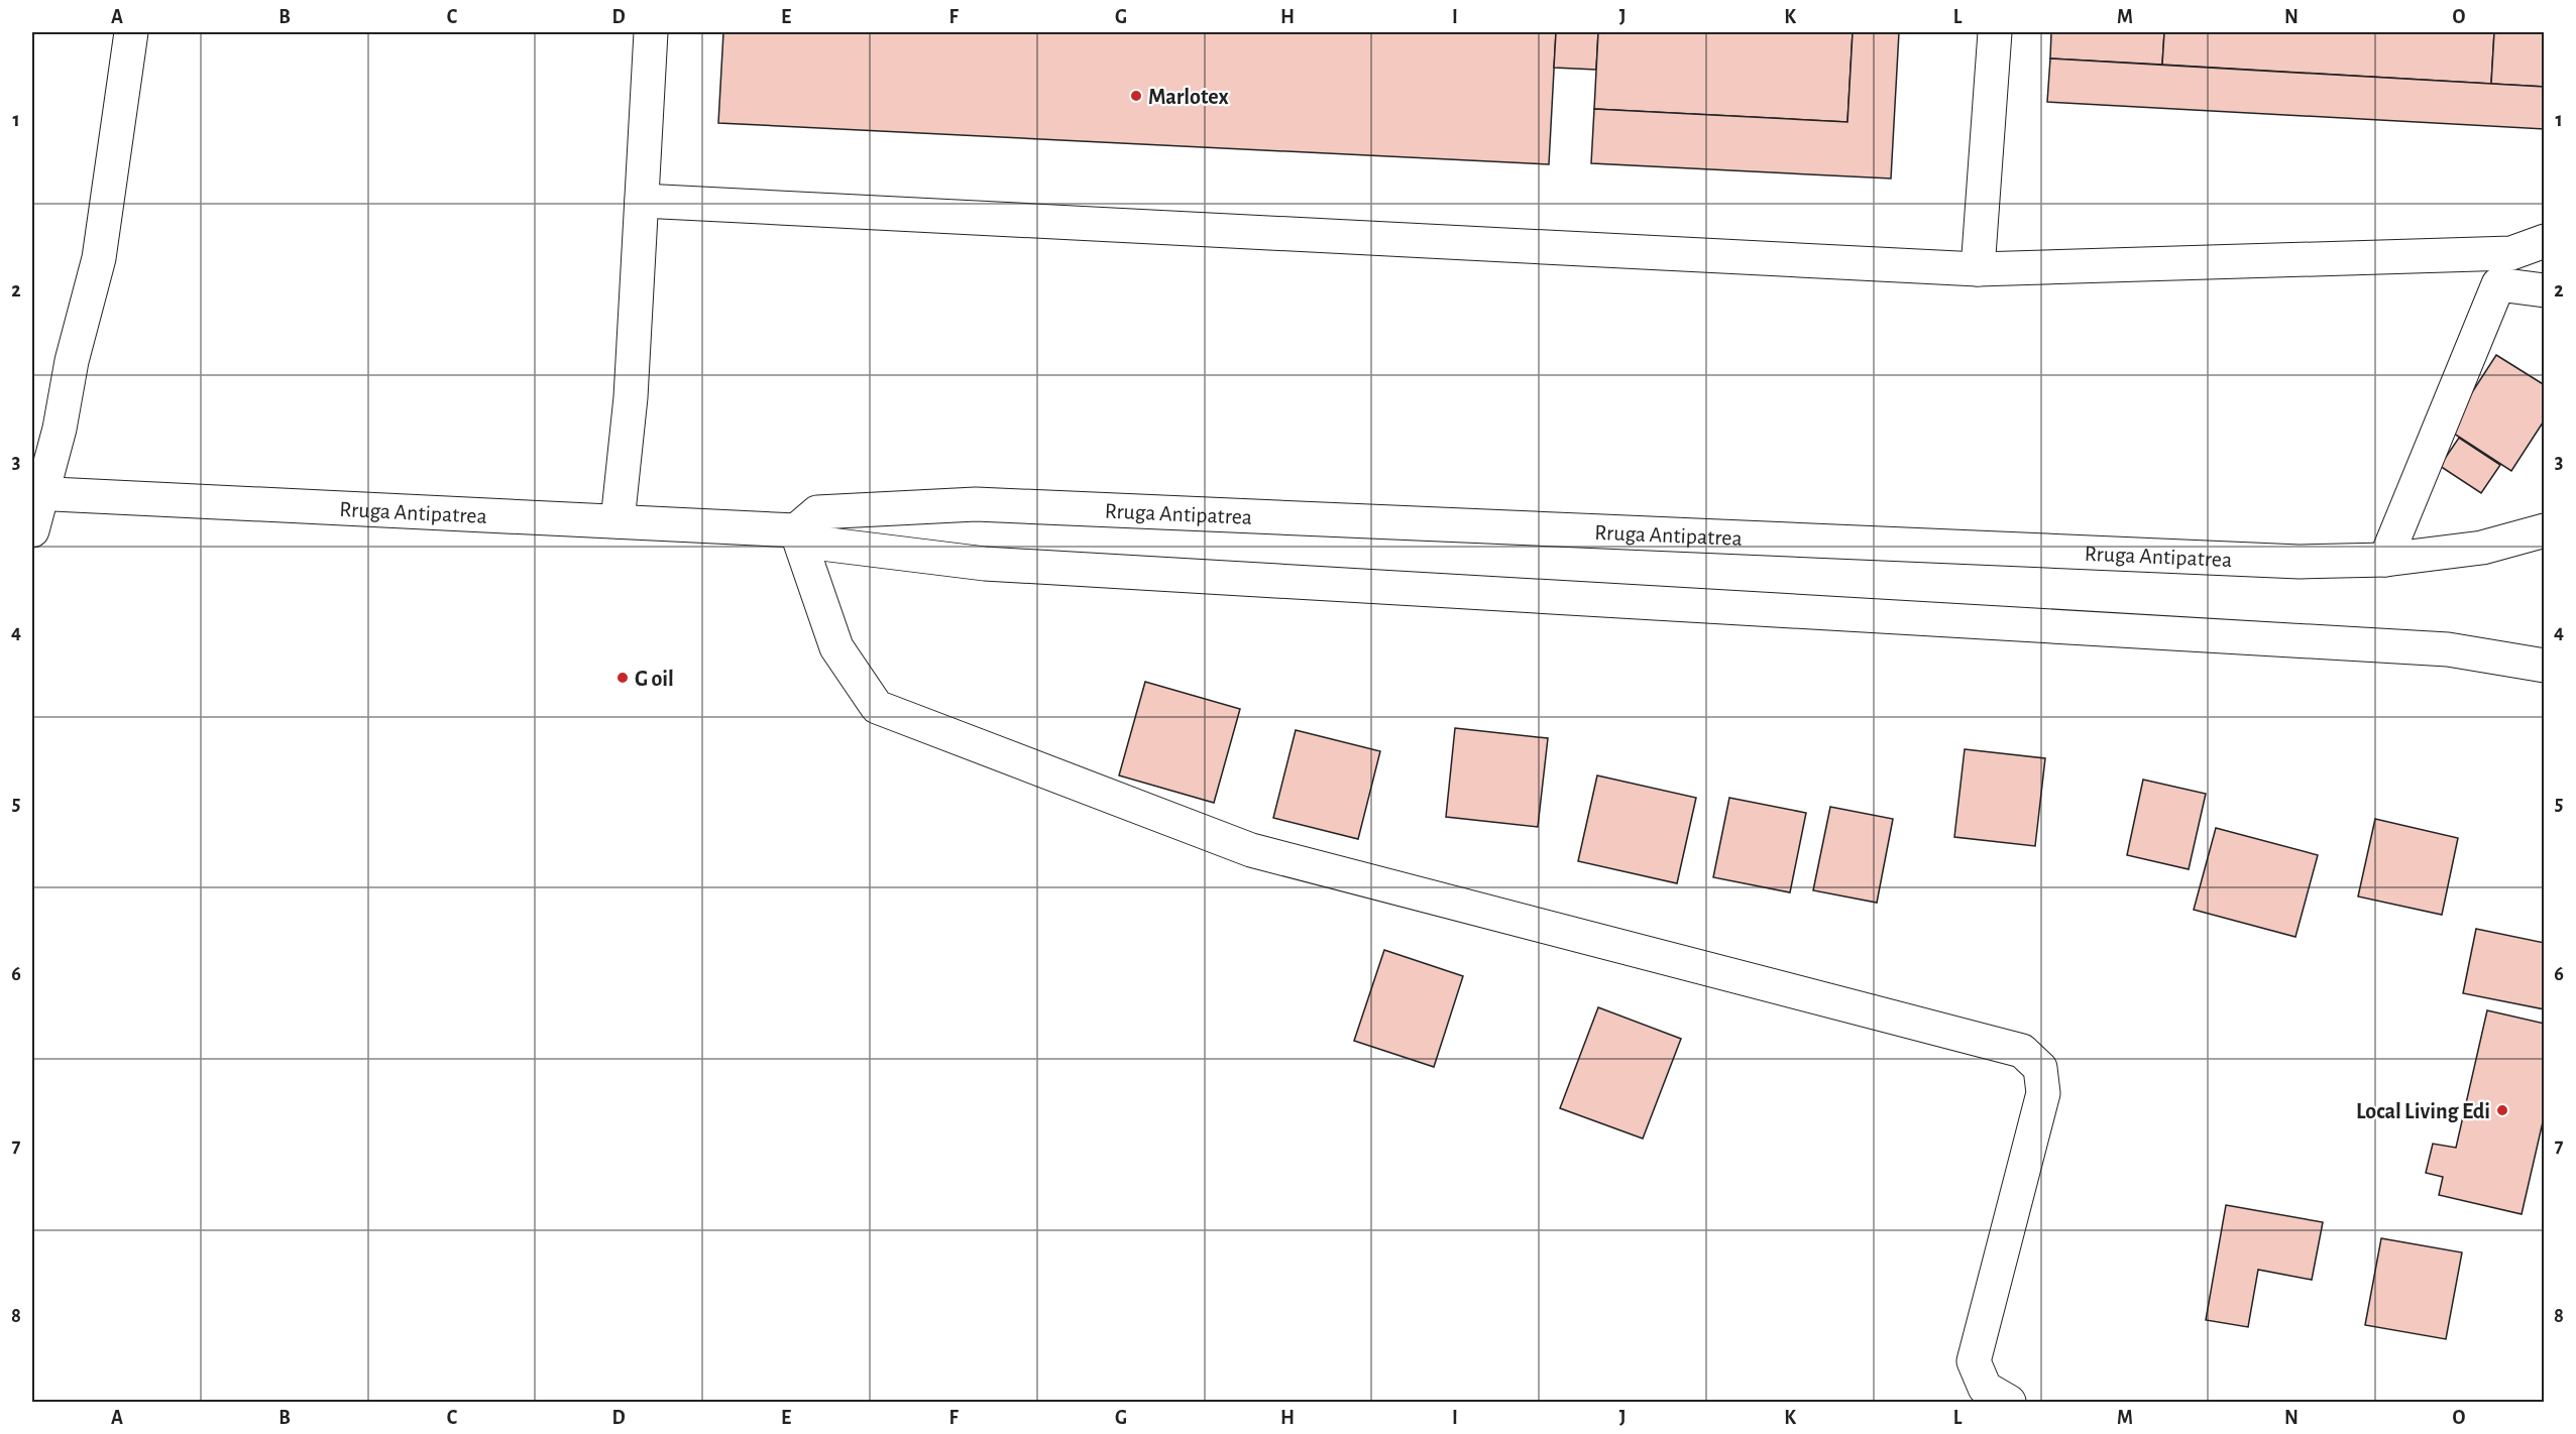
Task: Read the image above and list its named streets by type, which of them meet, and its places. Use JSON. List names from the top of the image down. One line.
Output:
{"streets":{"main road":["Rruga Antipatrea"]},"places":["Marlotex","G oil","Local Living Edi"],"grid":{"columns":["A","B","C","D","E","F","G","H","I","J","K","L","M","N","O"],"rows":["1","2","3","4","5","6","7","8"]}}
